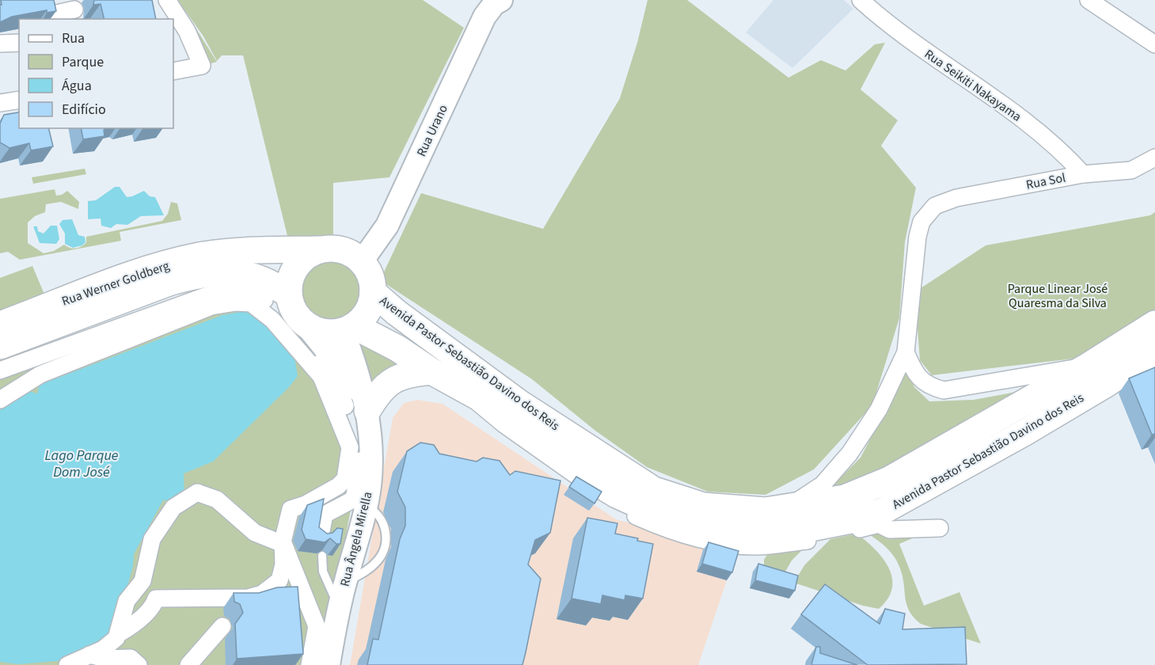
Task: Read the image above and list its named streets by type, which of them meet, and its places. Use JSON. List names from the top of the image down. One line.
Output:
{"streets":{"main road":["Rua Werner Goldberg","Avenida Pastor Sebastião Davino dos Reis"],"street":["Rua Seikiti Nakayama","Rua Urano","Rua Sol","Rua Ângela Mirella"]},"crossings":[["Rua Seikiti Nakayama","Rua Sol"],["Rua Urano","Rua Werner Goldberg"],["Rua Urano","Avenida Pastor Sebastião Davino dos Reis"],["Rua Urano","Rua Ângela Mirella"],["Rua Werner Goldberg","Avenida Pastor Sebastião Davino dos Reis"],["Rua Werner Goldberg","Rua Ângela Mirella"],["Avenida Pastor Sebastião Davino dos Reis","Rua Ângela Mirella"]],"water":["Lago Parque Dom José"],"parks":["Parque Linear José Quaresma da Silva"],"legend":["Rua","Parque","Água","Edifício"]}
